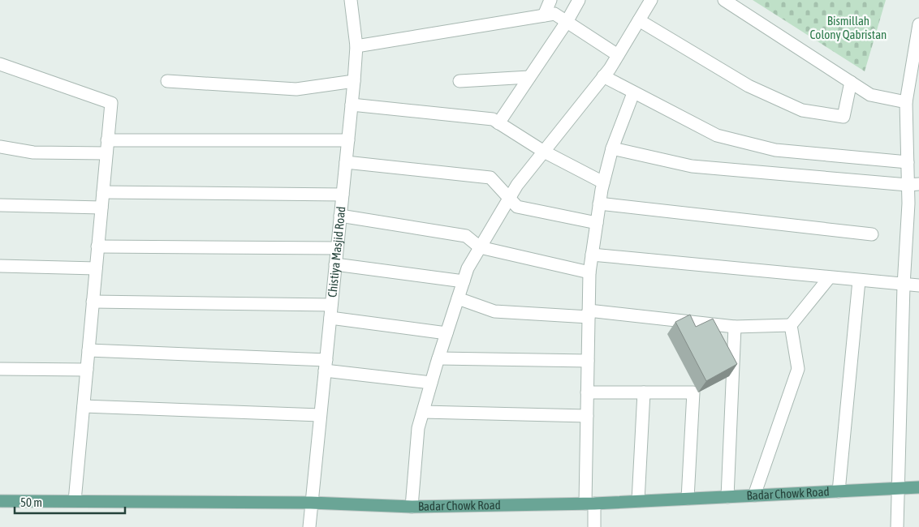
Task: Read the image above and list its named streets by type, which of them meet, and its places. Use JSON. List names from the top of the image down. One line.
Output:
{"streets":{"main road":["Badar Chowk Road"],"street":["Chistiya Masjid Road"]},"crossings":[["Chistiya Masjid Road","Badar Chowk Road"]],"parks":["Bismillah Colony Qabristan"],"scale_bar":"50 m"}
